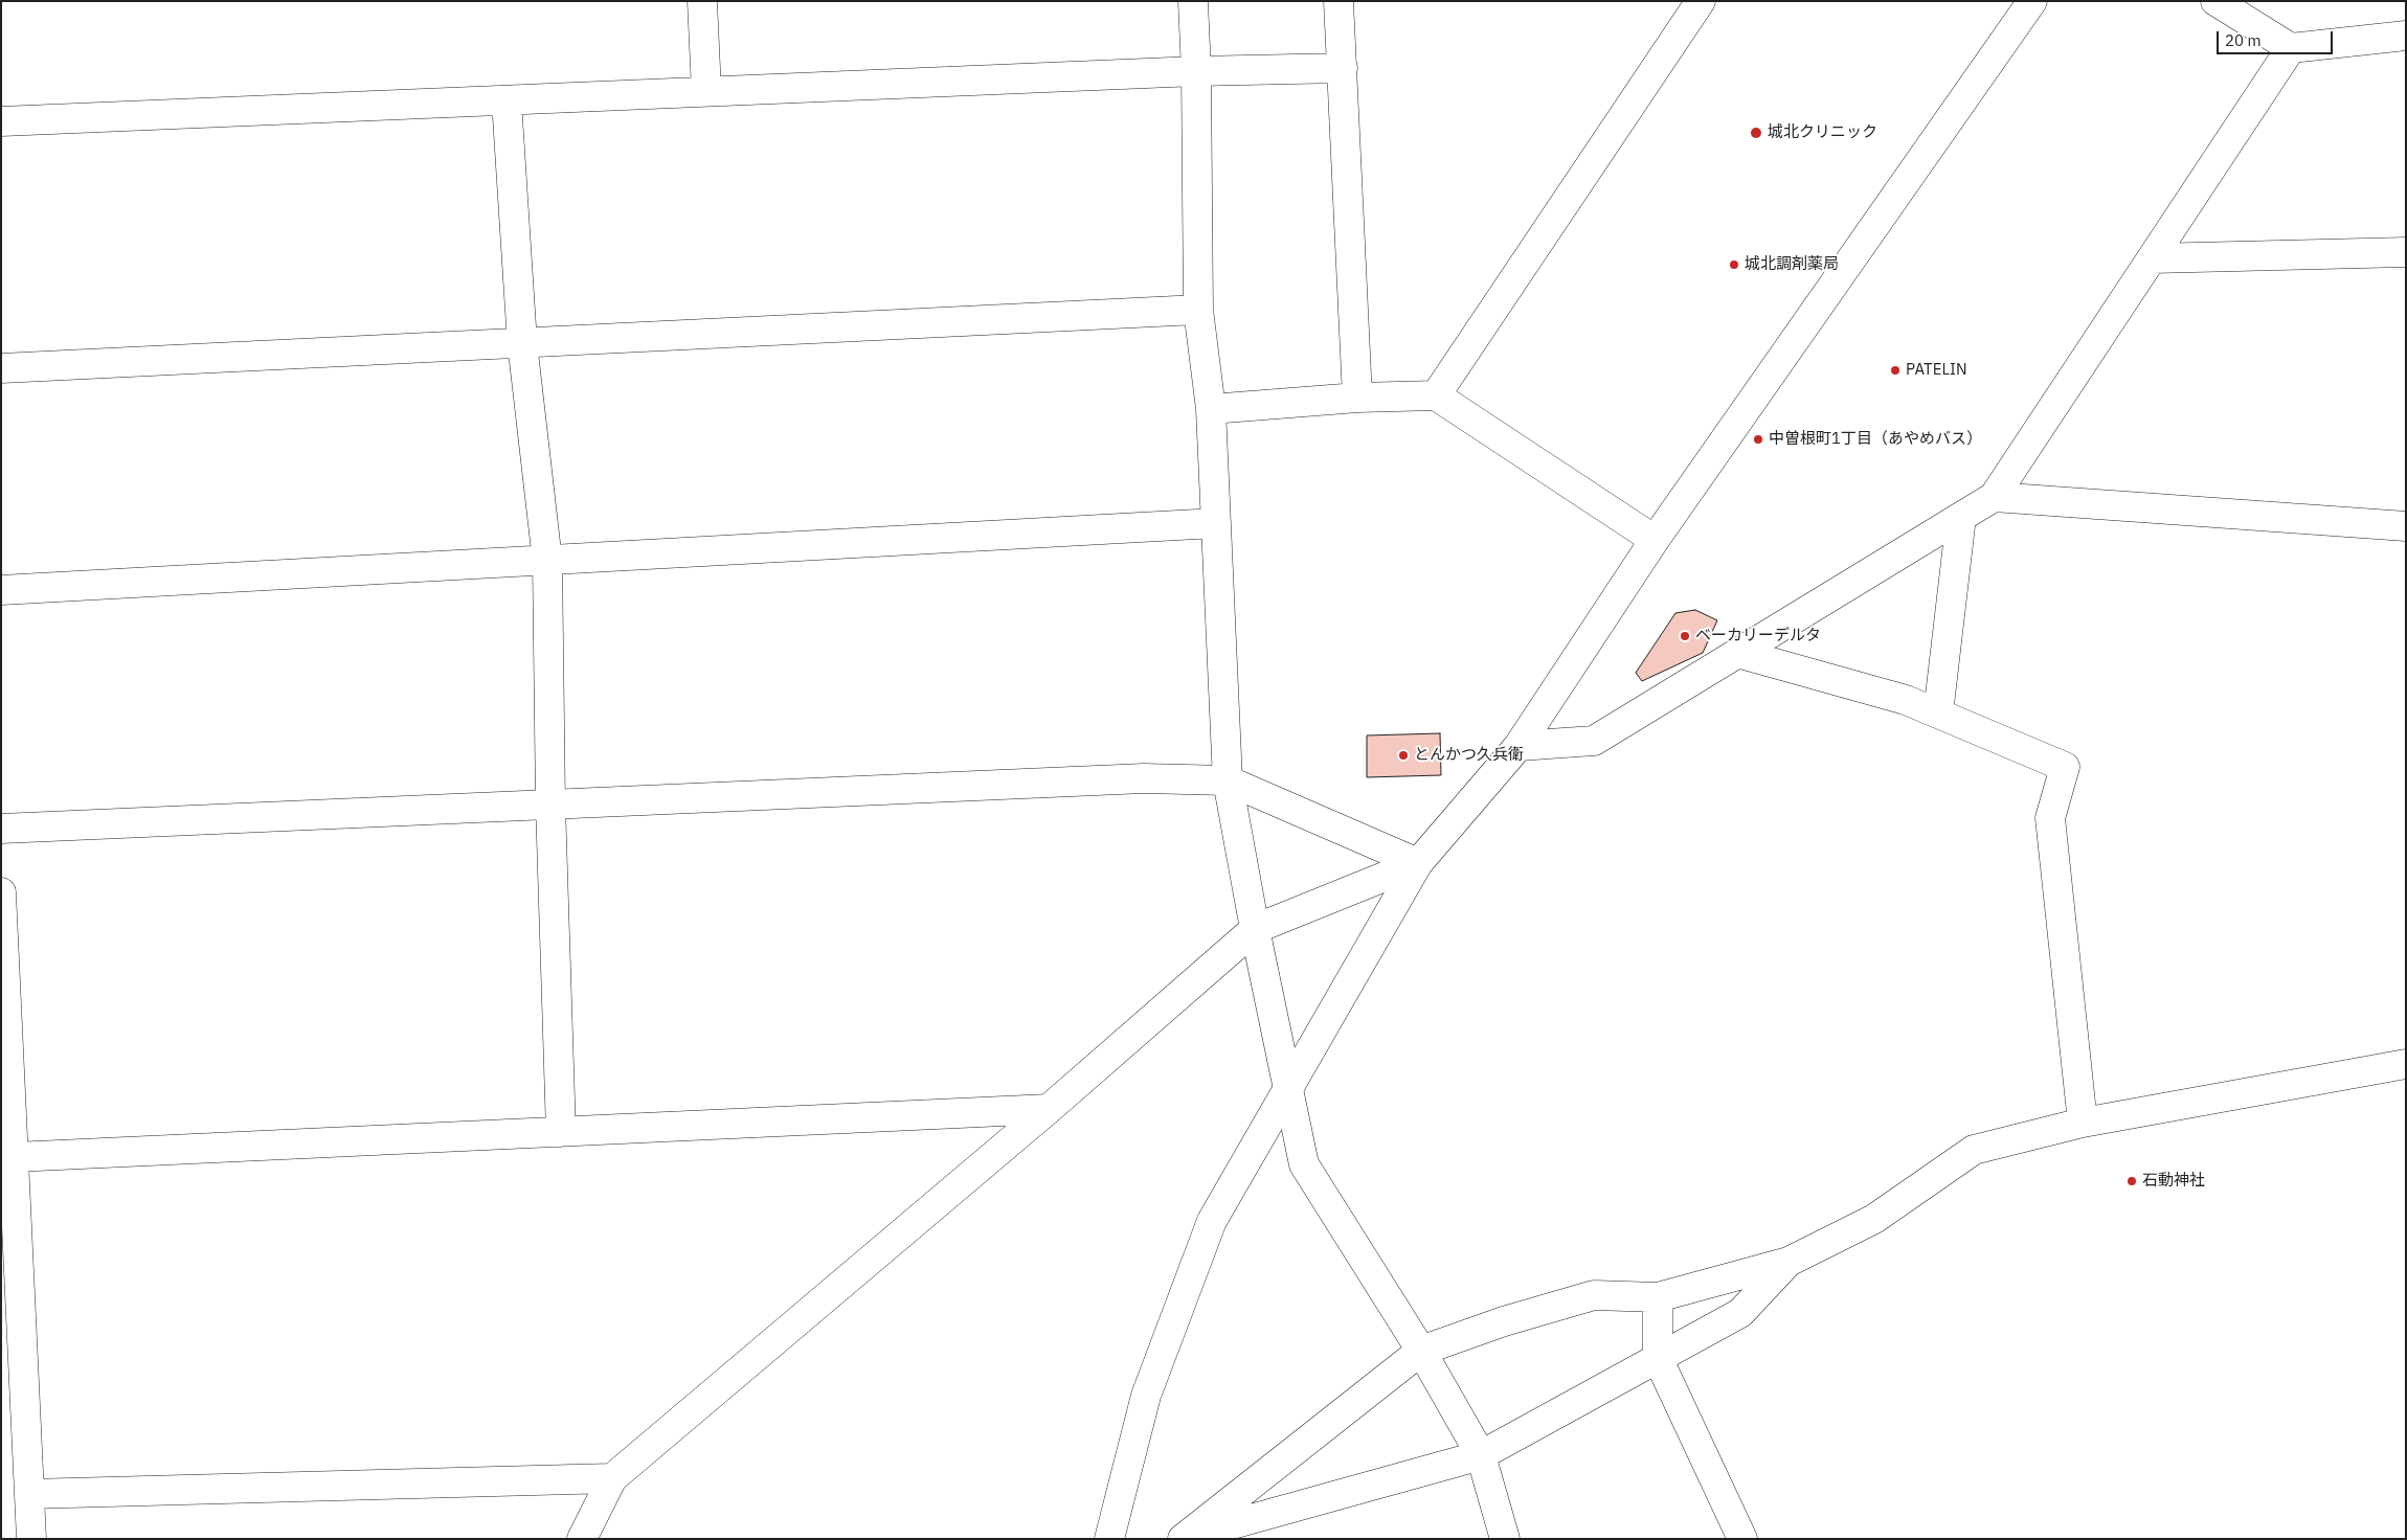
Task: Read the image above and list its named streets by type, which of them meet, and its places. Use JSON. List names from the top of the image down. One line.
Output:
{"places":["城北クリニック","城北調剤薬局","PATELIN","中曽根町1丁目（あやめバス）","ベーカリーデルタ","とんかつ久兵衛","石動神社"],"scale_bar":"20 m"}
